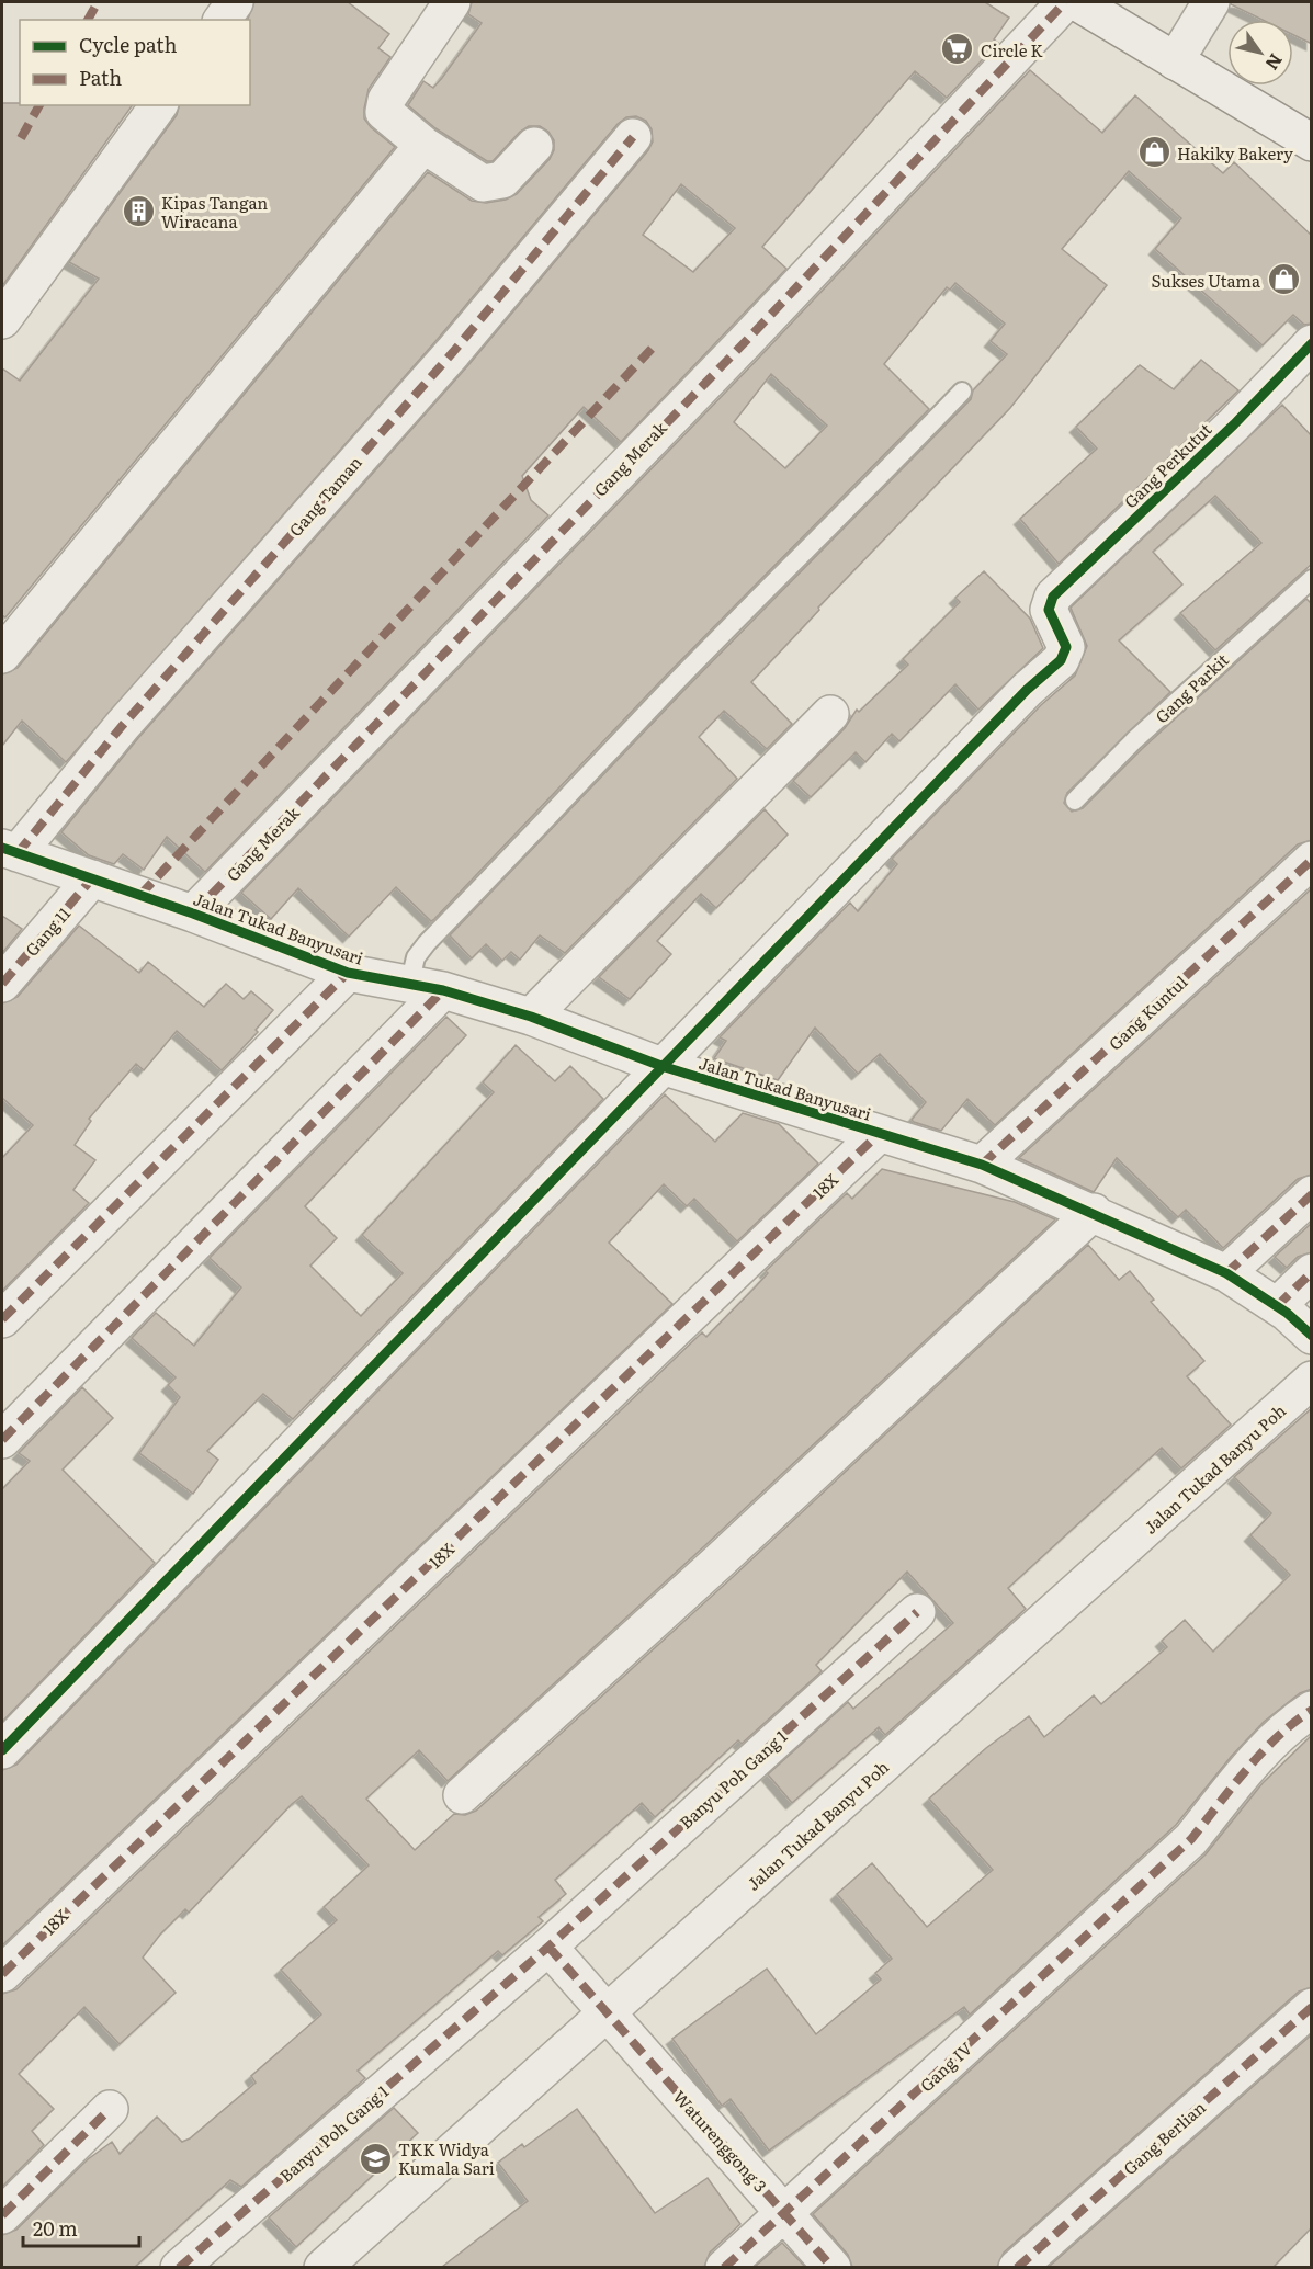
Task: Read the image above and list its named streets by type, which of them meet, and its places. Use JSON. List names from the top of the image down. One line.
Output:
{"streets":{"street":["Gang Merak","Gang Perkutut","Gang Taman","Jalan Tukad Banyusari","Gang 11","Gang Kuntul","18X","Jalan Tukad Banyu Poh","Banyu Poh Gang 1","Gang IV","Gang Berlian","Waturenggong 3"],"lane":["Gang Parkit"]},"crossings":[["Gang Merak","Jalan Tukad Banyusari"],["Gang Perkutut","Jalan Tukad Banyusari"],["Gang Taman","Jalan Tukad Banyusari"],["Jalan Tukad Banyusari","Gang 11"],["Jalan Tukad Banyusari","Gang Kuntul"],["Jalan Tukad Banyusari","18X"],["Jalan Tukad Banyu Poh","Waturenggong 3"],["Gang IV","Waturenggong 3"]],"places":{"supermarket":["Circle K"],"shop":["Hakiky Bakery","Sukses Utama"],"building":["Kipas Tangan Wiracana"],"school or university":["TKK Widya Kumala Sari"]},"legend":["Cycle path","Path"],"scale_bar":"20 m","north":"bottom right"}
